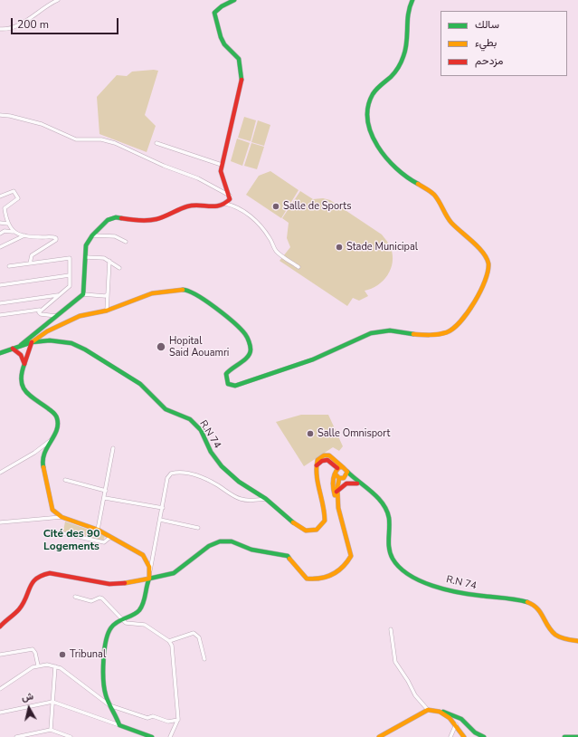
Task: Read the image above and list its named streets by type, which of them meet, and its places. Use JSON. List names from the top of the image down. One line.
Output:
{"streets":{"main road":["R.N 74"]},"districts":["Cité des 90 Logements"],"places":["Salle de Sports","Stade Municipal","Hopital Said Aouamri","Salle Omnisport","Tribunal"],"legend":["سالك","بطيء","مزدحم"],"scale_bar":"200 m","north":"top"}
